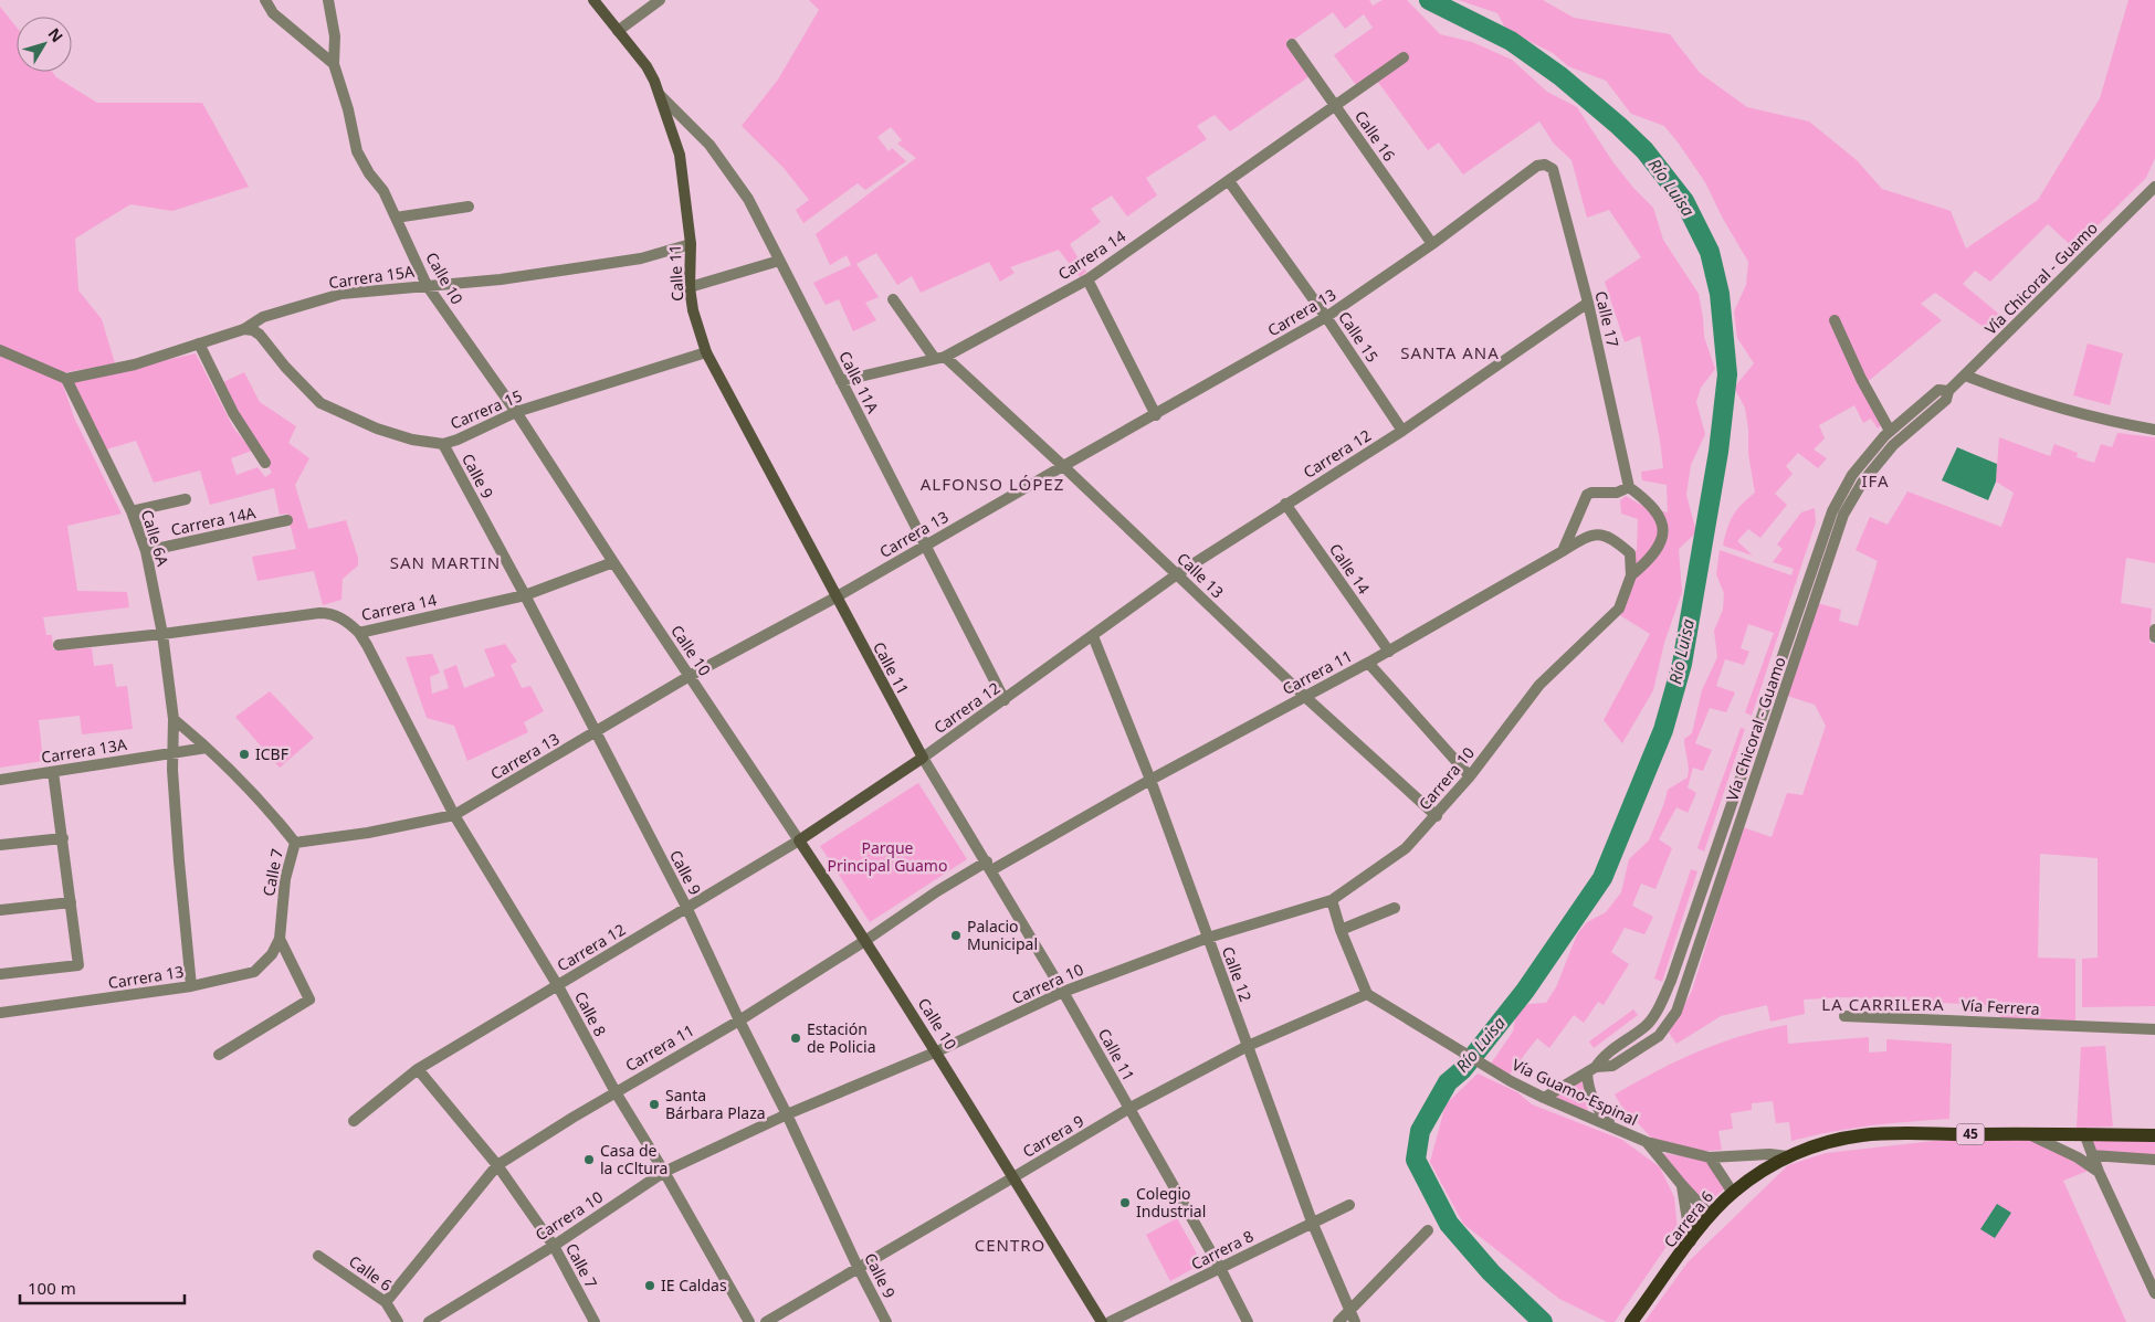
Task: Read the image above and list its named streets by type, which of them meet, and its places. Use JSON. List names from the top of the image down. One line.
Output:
{"streets":{"main road":["Calle 11","Calle 10","Carrera 12","45","Carrera 6"],"street":["Calle 16","Carrera 14","Carrera 15A","Vía Chicoral - Guamo","Carrera 13","Calle 17","Calle 15","Calle 11A","Carrera 15","Calle 9","Carrera 14A","Calle 6A","Calle 14","Calle 13","Carrera 11","Carrera 13A","Carrera 10","Calle 7","Calle 12","Vía Ferrera","Calle 8","Vía Guamo-Espinal","Carrera 9","Carrera 8","Calle 6"]},"crossings":[["Calle 16","Carrera 14"],["Calle 16","Carrera 13"],["Carrera 14","Calle 10"],["Carrera 14","Calle 15"],["Carrera 14","Calle 11A"],["Carrera 14","Calle 9"],["Carrera 14","Calle 6A"],["Carrera 14","Calle 13"],["Carrera 14","Calle 8"],["Calle 11","Carrera 15A"],["Calle 11","Carrera 13"],["Calle 11","Calle 11A"],["Calle 11","Carrera 15"],["Calle 11","Carrera 12"],["Calle 11","Carrera 11"],["Calle 11","Carrera 10"],["Calle 11","Carrera 9"],["Calle 11","Carrera 8"],["Carrera 15A","Calle 10"],["Carrera 15A","Carrera 15"],["Carrera 15A","Calle 6A"],["Calle 10","Carrera 13"],["Calle 10","Carrera 15"],["Calle 10","Carrera 12"],["Calle 10","Carrera 11"],["Calle 10","Carrera 10"],["Calle 10","Carrera 9"],["Vía Chicoral - Guamo","Vía Guamo-Espinal"],["Carrera 13","Calle 17"],["Carrera 13","Calle 15"],["Carrera 13","Calle 11A"],["Carrera 13","Calle 9"],["Carrera 13","Calle 6A"],["Carrera 13","Calle 13"],["Carrera 13","Calle 7"],["Carrera 13","Calle 8"],["Calle 17","Carrera 12"],["Calle 15","Carrera 12"],["Calle 11A","Carrera 12"],["Carrera 15","Calle 9"],["Carrera 12","Calle 9"],["Carrera 12","Calle 14"],["Carrera 12","Calle 13"],["Carrera 12","Calle 7"],["Carrera 12","Calle 12"],["Carrera 12","Calle 8"],["Calle 9","Carrera 11"],["Calle 9","Carrera 10"],["Calle 9","Carrera 9"],["Carrera 14A","Calle 6A"],["Calle 6A","Carrera 13A"],["Calle 14","Carrera 11"],["Calle 13","Carrera 11"],["Calle 13","Carrera 10"],["Carrera 11","Carrera 10"],["Carrera 11","Calle 7"],["Carrera 11","Calle 12"],["Carrera 11","Calle 8"],["Carrera 11","Calle 6"],["Carrera 10","Calle 7"],["Carrera 10","Calle 12"],["Carrera 10","Calle 8"],["Calle 12","Carrera 9"],["Calle 12","Carrera 8"],["Vía Guamo-Espinal","45"],["Vía Guamo-Espinal","Carrera 9"],["Vía Guamo-Espinal","Carrera 6"],["45","Carrera 6"]],"districts":["SANTA ANA","IFA","ALFONSO LÓPEZ","SAN MARTIN","LA CARRILERA","CENTRO"],"water":["Río Luisa"],"parks":["Parque Principal Guamo"],"places":["ICBF","Palacio Municipal","Estación de Policia","Santa Bárbara Plaza","Casa de la cCltura","Colegio Industrial","IE Caldas"],"scale_bar":"100 m","north":"top right"}
